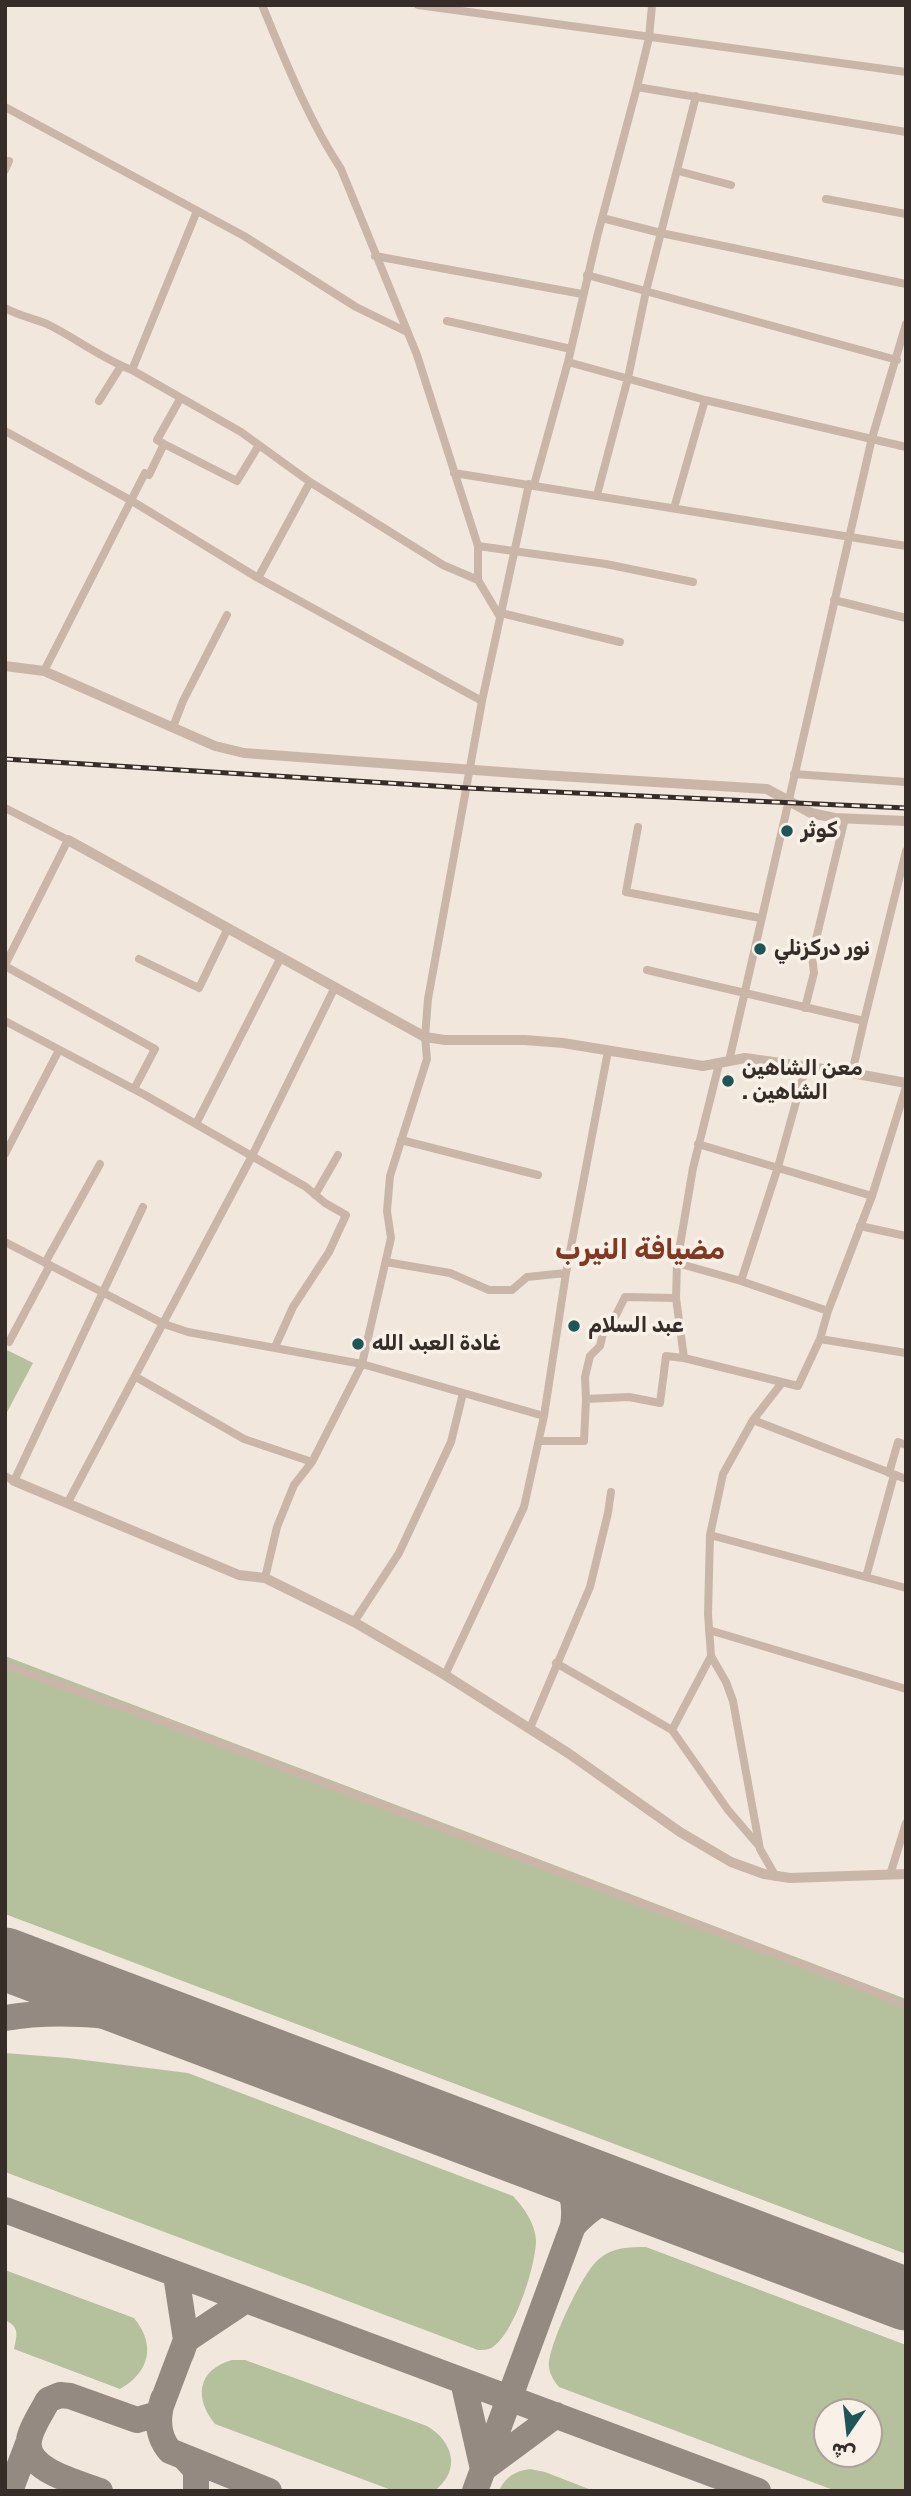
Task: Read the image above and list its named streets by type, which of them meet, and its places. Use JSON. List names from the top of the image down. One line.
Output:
{"districts":["مضيافة النيرب"],"places":["كوثر","نور دركزنلي","معن الشاهين . الشاهين","عبد السلام","غادة العبد الله"],"north":"bottom"}
